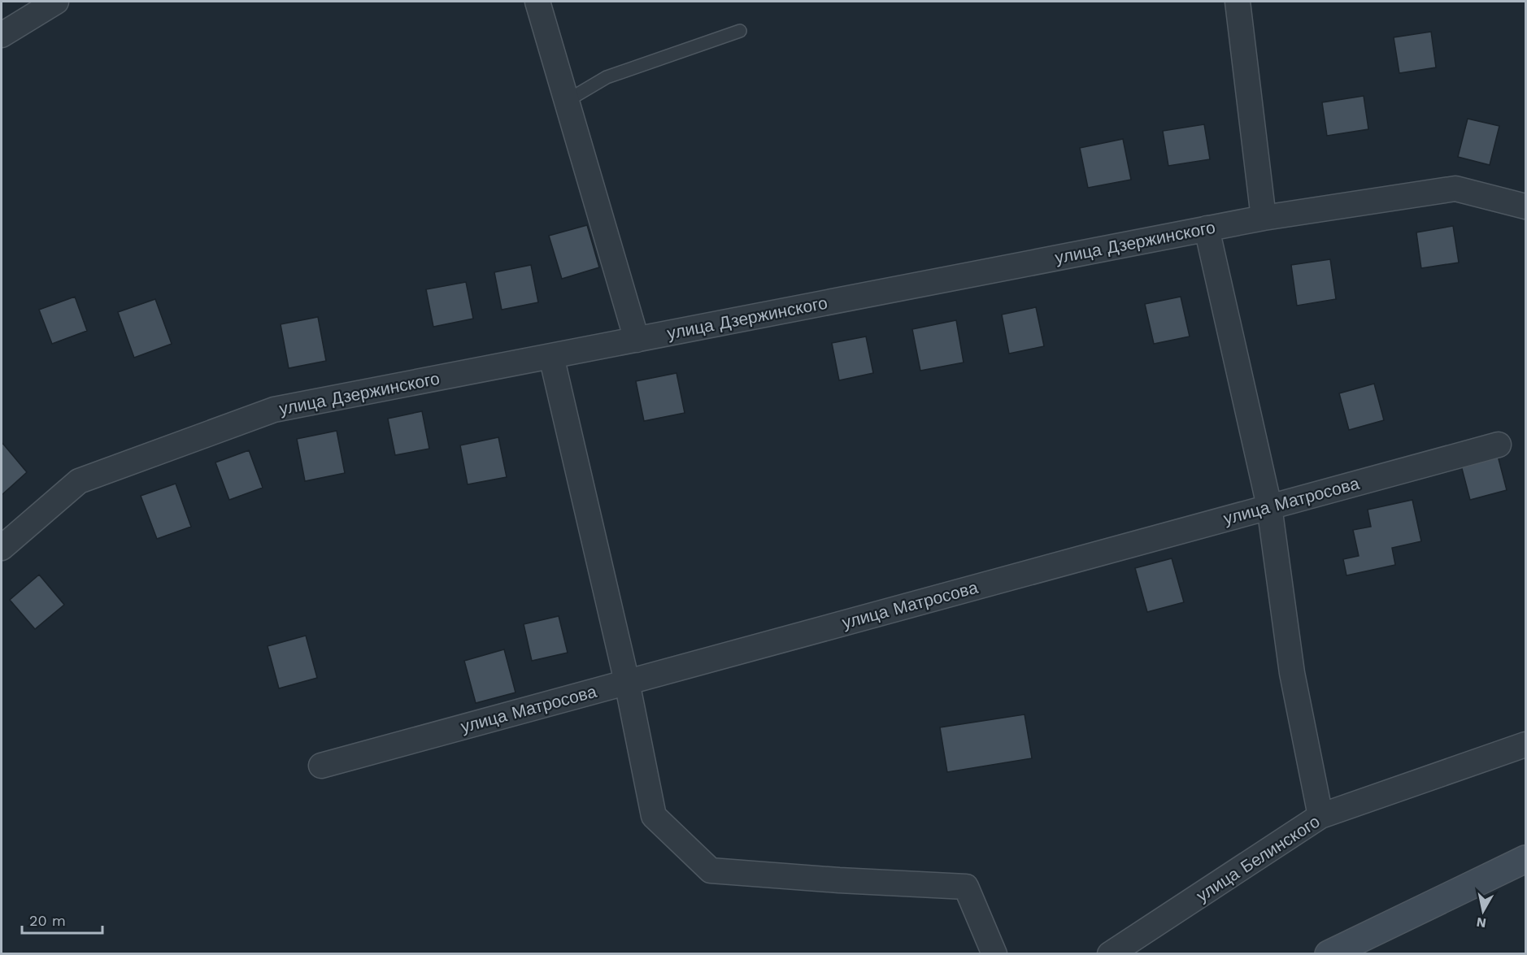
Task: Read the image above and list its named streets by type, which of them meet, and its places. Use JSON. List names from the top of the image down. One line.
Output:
{"streets":{"street":["улица Дзержинского","улица Матросова","улица Белинского"]},"scale_bar":"20 m","north":"bottom"}
